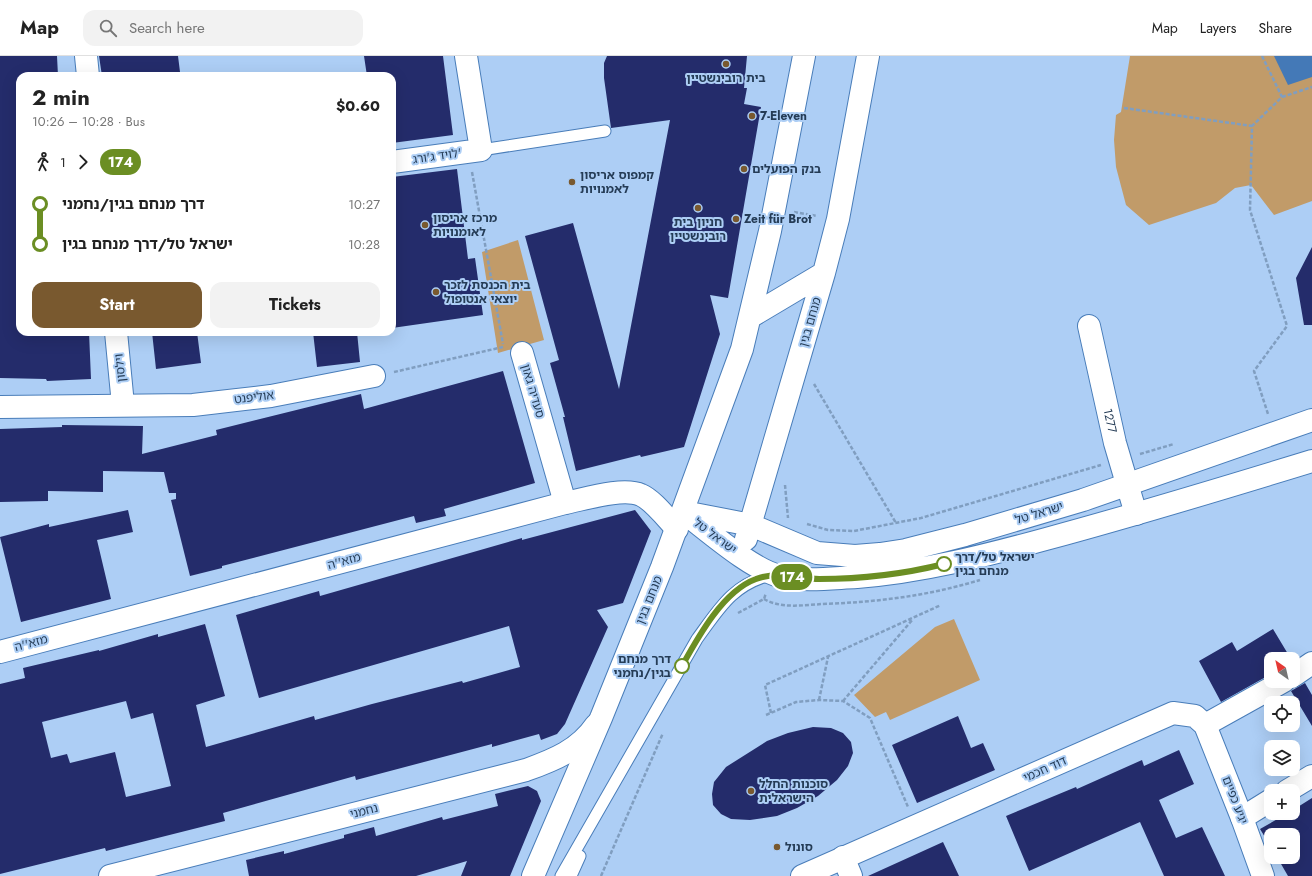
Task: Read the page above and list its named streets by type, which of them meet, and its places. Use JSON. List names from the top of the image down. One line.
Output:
{"streets":{"street":["לויד ג'ורג'","מנחם בגין","וילסון","סעדיה גאון","אוליפנט","1277","ישראל טל","מזא''ה","דוד חכמי","יגיע כפיים","נחמני"]},"crossings":[["מנחם בגין","ישראל טל"],["מנחם בגין","מזא''ה"],["מנחם בגין","נחמני"],["וילסון","אוליפנט"],["סעדיה גאון","מזא''ה"],["1277","ישראל טל"],["ישראל טל","מזא''ה"],["דוד חכמי","יגיע כפיים"]],"places":["בית רובינשטיין","7-Eleven","בנק הפועלים","קמפוס אריסון לאמנויות","חניון בית רובינשטיין","Zeit für Brot","מרכז אריסון לאומנויות","בית הכנסת לזכר יוצאי אנטופול","ישראל טל/דרך מנחם בגין","דרך מנחם בגין/נחמני","סוכנות החלל הישראלית","סונול"],"lines":["bus line 174"],"north":"top left","page":{"header":"Map","search":"Search here","nav":["Map","Layers","Share"],"on_map":"174","heading":["2 min","10:26 – 10:28 · Bus","$0.60"],"legs":["1","174"],"list":[{"name":"דרך מנחם בגין/נחמני","value":"10:27"},{"name":"ישראל טל/דרך מנחם בגין","value":"10:28"}],"buttons":["Start","Tickets"],"map_buttons":["+","−"]}}
